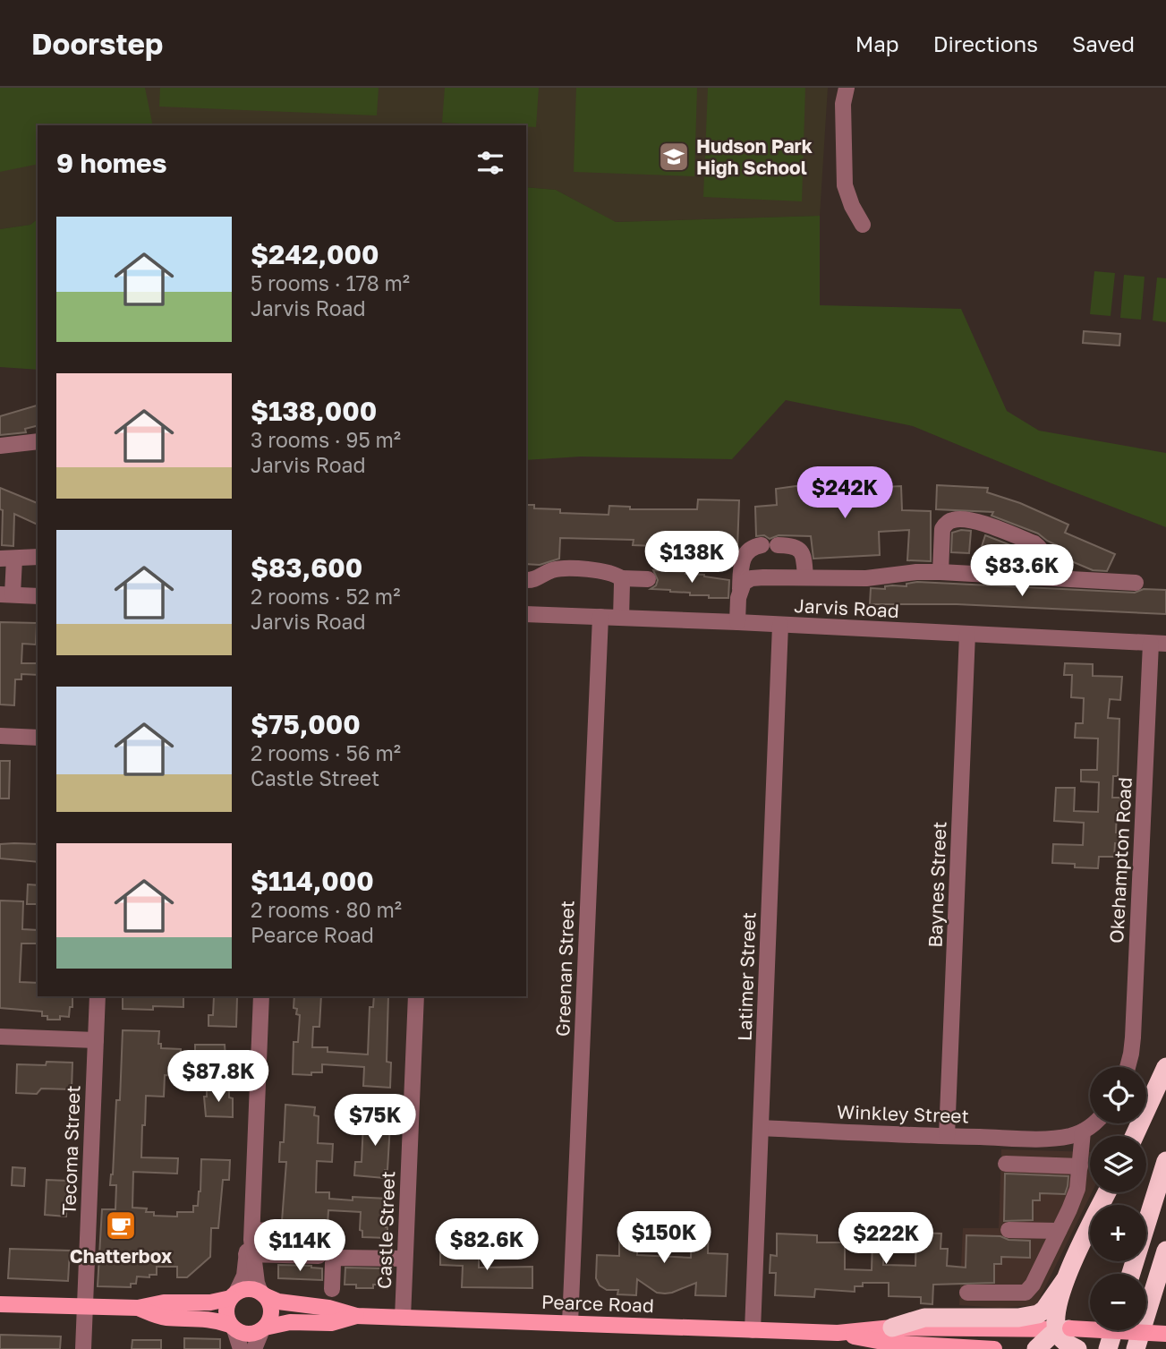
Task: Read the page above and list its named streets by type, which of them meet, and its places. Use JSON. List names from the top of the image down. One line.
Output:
{"streets":{"main road":["Pearce Road"],"street":["Jarvis Road","Okehampton Road","Baynes Street","Greenan Street","Latimer Street","Winkley Street","Tecoma Street","Castle Street"]},"crossings":[["Jarvis Road","Okehampton Road"],["Jarvis Road","Baynes Street"],["Jarvis Road","Greenan Street"],["Jarvis Road","Latimer Street"],["Baynes Street","Winkley Street"],["Greenan Street","Pearce Road"],["Latimer Street","Winkley Street"],["Latimer Street","Pearce Road"],["Tecoma Street","Pearce Road"],["Castle Street","Pearce Road"]],"places":{"school or university":["Hudson Park High School"],"cafe":["Chatterbox"]},"page":{"header":"Doorstep","nav":["Map","Directions","Saved"],"heading":"9 homes","list":[{"name":"$242,000","note":"5 rooms · 178 m² · Jarvis Road"},{"name":"$138,000","note":"3 rooms · 95 m² · Jarvis Road"},{"name":"$83,600","note":"2 rooms · 52 m² · Jarvis Road"},{"name":"$75,000","note":"2 rooms · 56 m² · Castle Street"},{"name":"$114,000","note":"2 rooms · 80 m² · Pearce Road"}],"price":["$242K","$138K","$83.6K","$87.8K","$75K","$150K","$222K","$82.6K","$114K"],"map_buttons":["+","−"]}}
